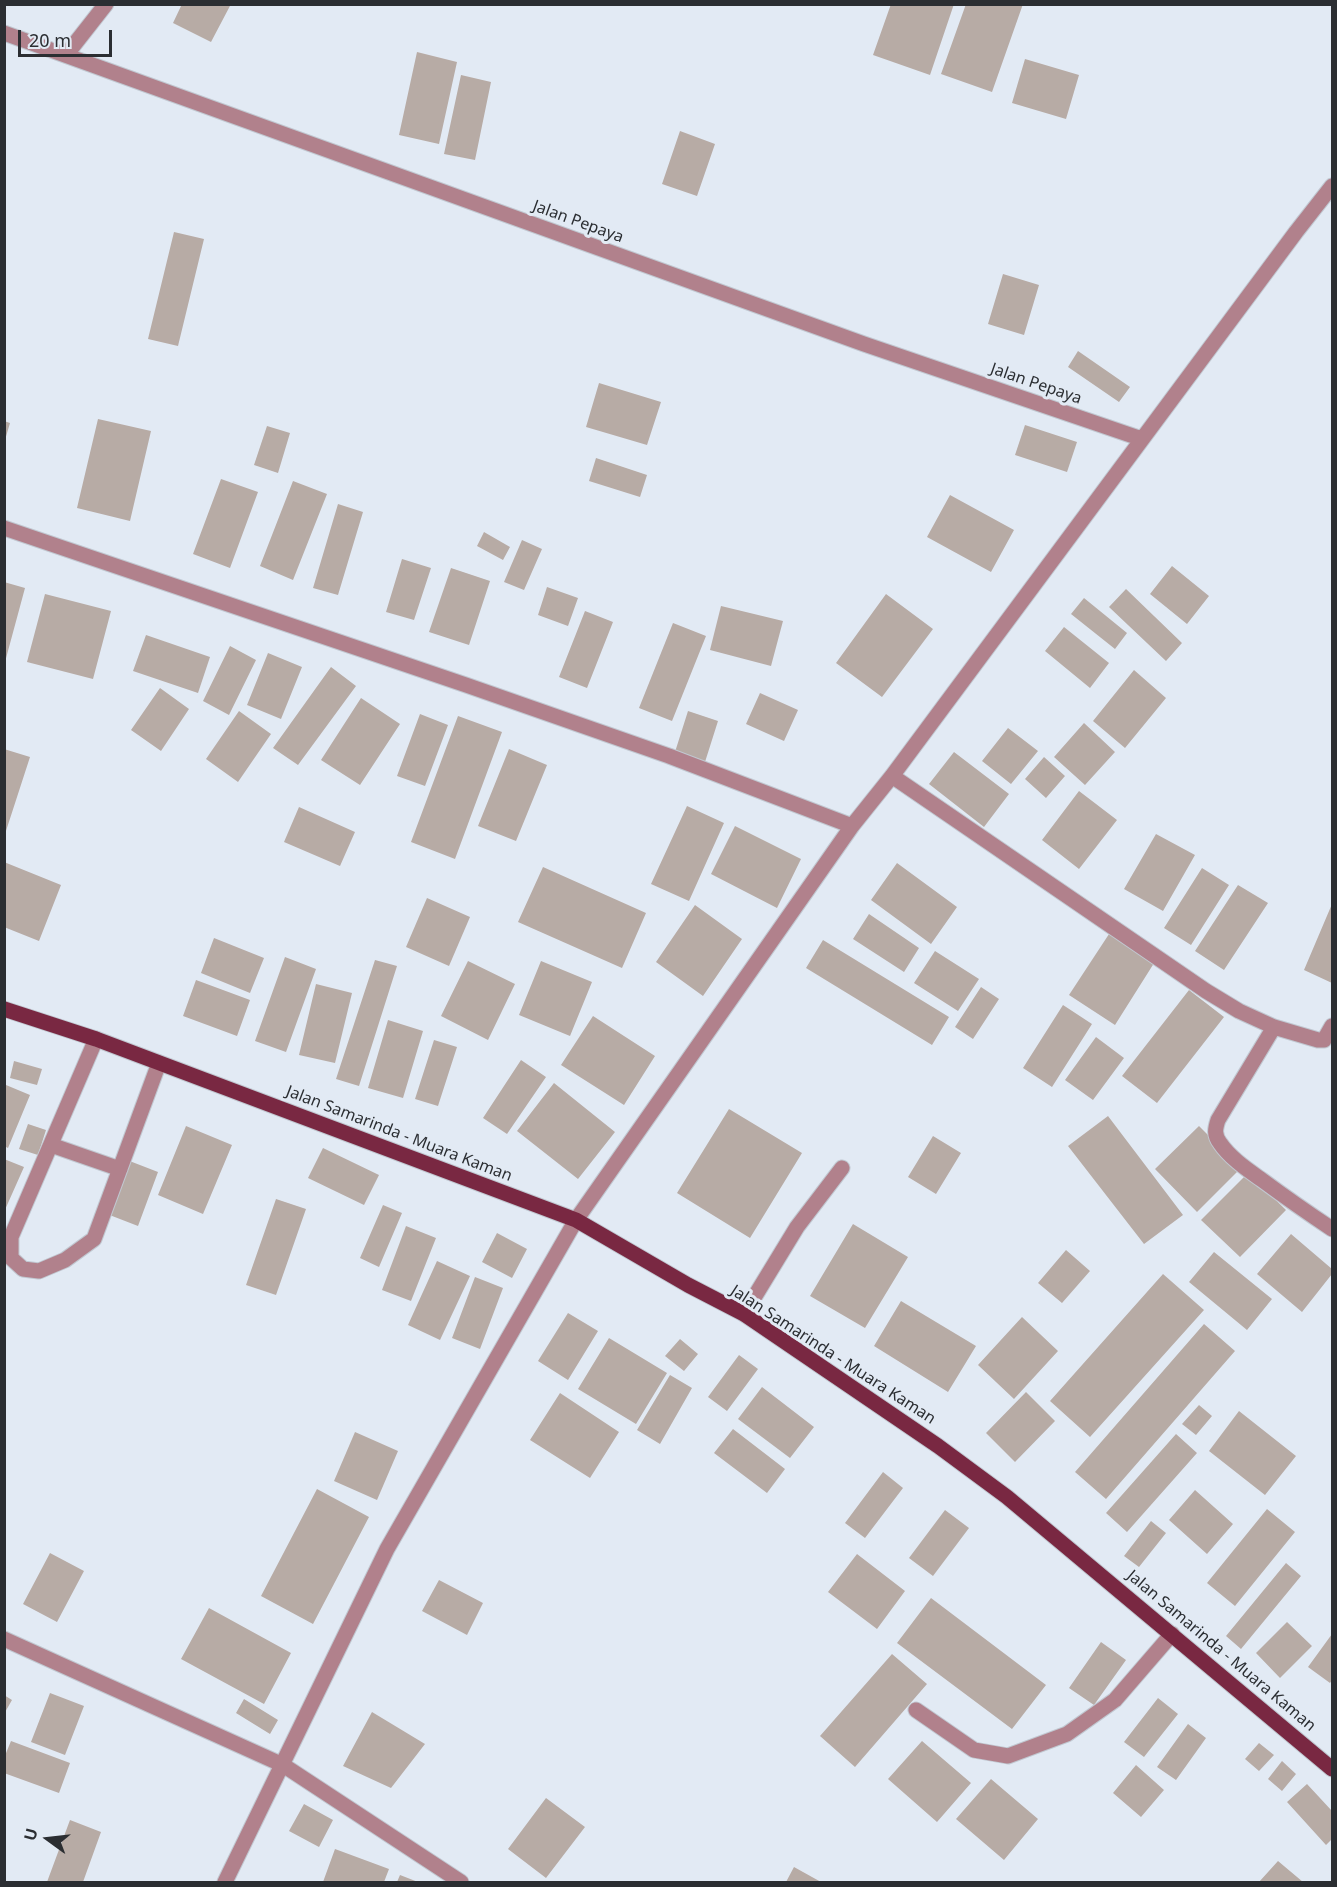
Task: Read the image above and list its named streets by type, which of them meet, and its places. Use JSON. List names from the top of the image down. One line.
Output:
{"streets":{"main road":["Jalan Samarinda - Muara Kaman"],"street":["Jalan Pepaya"]},"scale_bar":"20 m","north":"left"}
